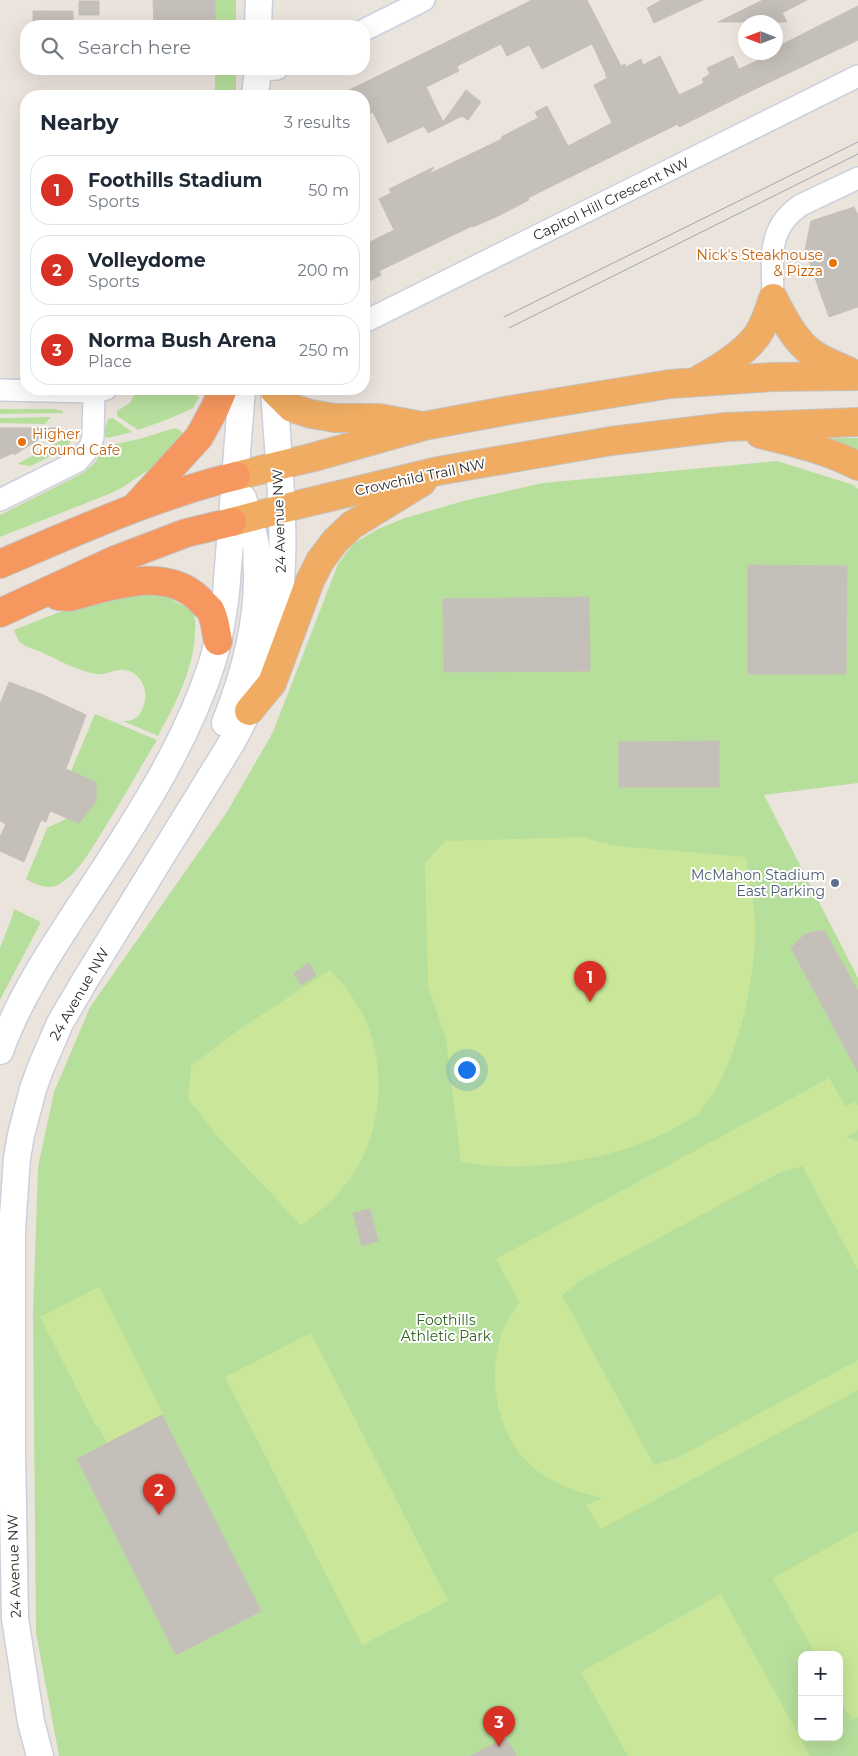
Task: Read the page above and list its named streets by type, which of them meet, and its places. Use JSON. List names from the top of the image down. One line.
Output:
{"streets":{"highway":["Crowchild Trail NW"],"street":["Capitol Hill Crescent NW","24 Avenue NW"]},"crossings":[["Crowchild Trail NW","24 Avenue NW"]],"parks":["Foothills Athletic Park"],"places":["Nick's Steakhouse & Pizza","Higher Ground Cafe","McMahon Stadium East Parking"],"north":"left","page":{"search":"Search here","heading":["Nearby","3 results"],"list":[{"mark":"1","name":"Foothills Stadium","note":"Sports","value":"50 m"},{"mark":"2","name":"Volleydome","note":"Sports","value":"200 m"},{"mark":"3","name":"Norma Bush Arena","note":"Place","value":"250 m"}],"pins":["1","2","3"],"map_buttons":["+","−"]}}
